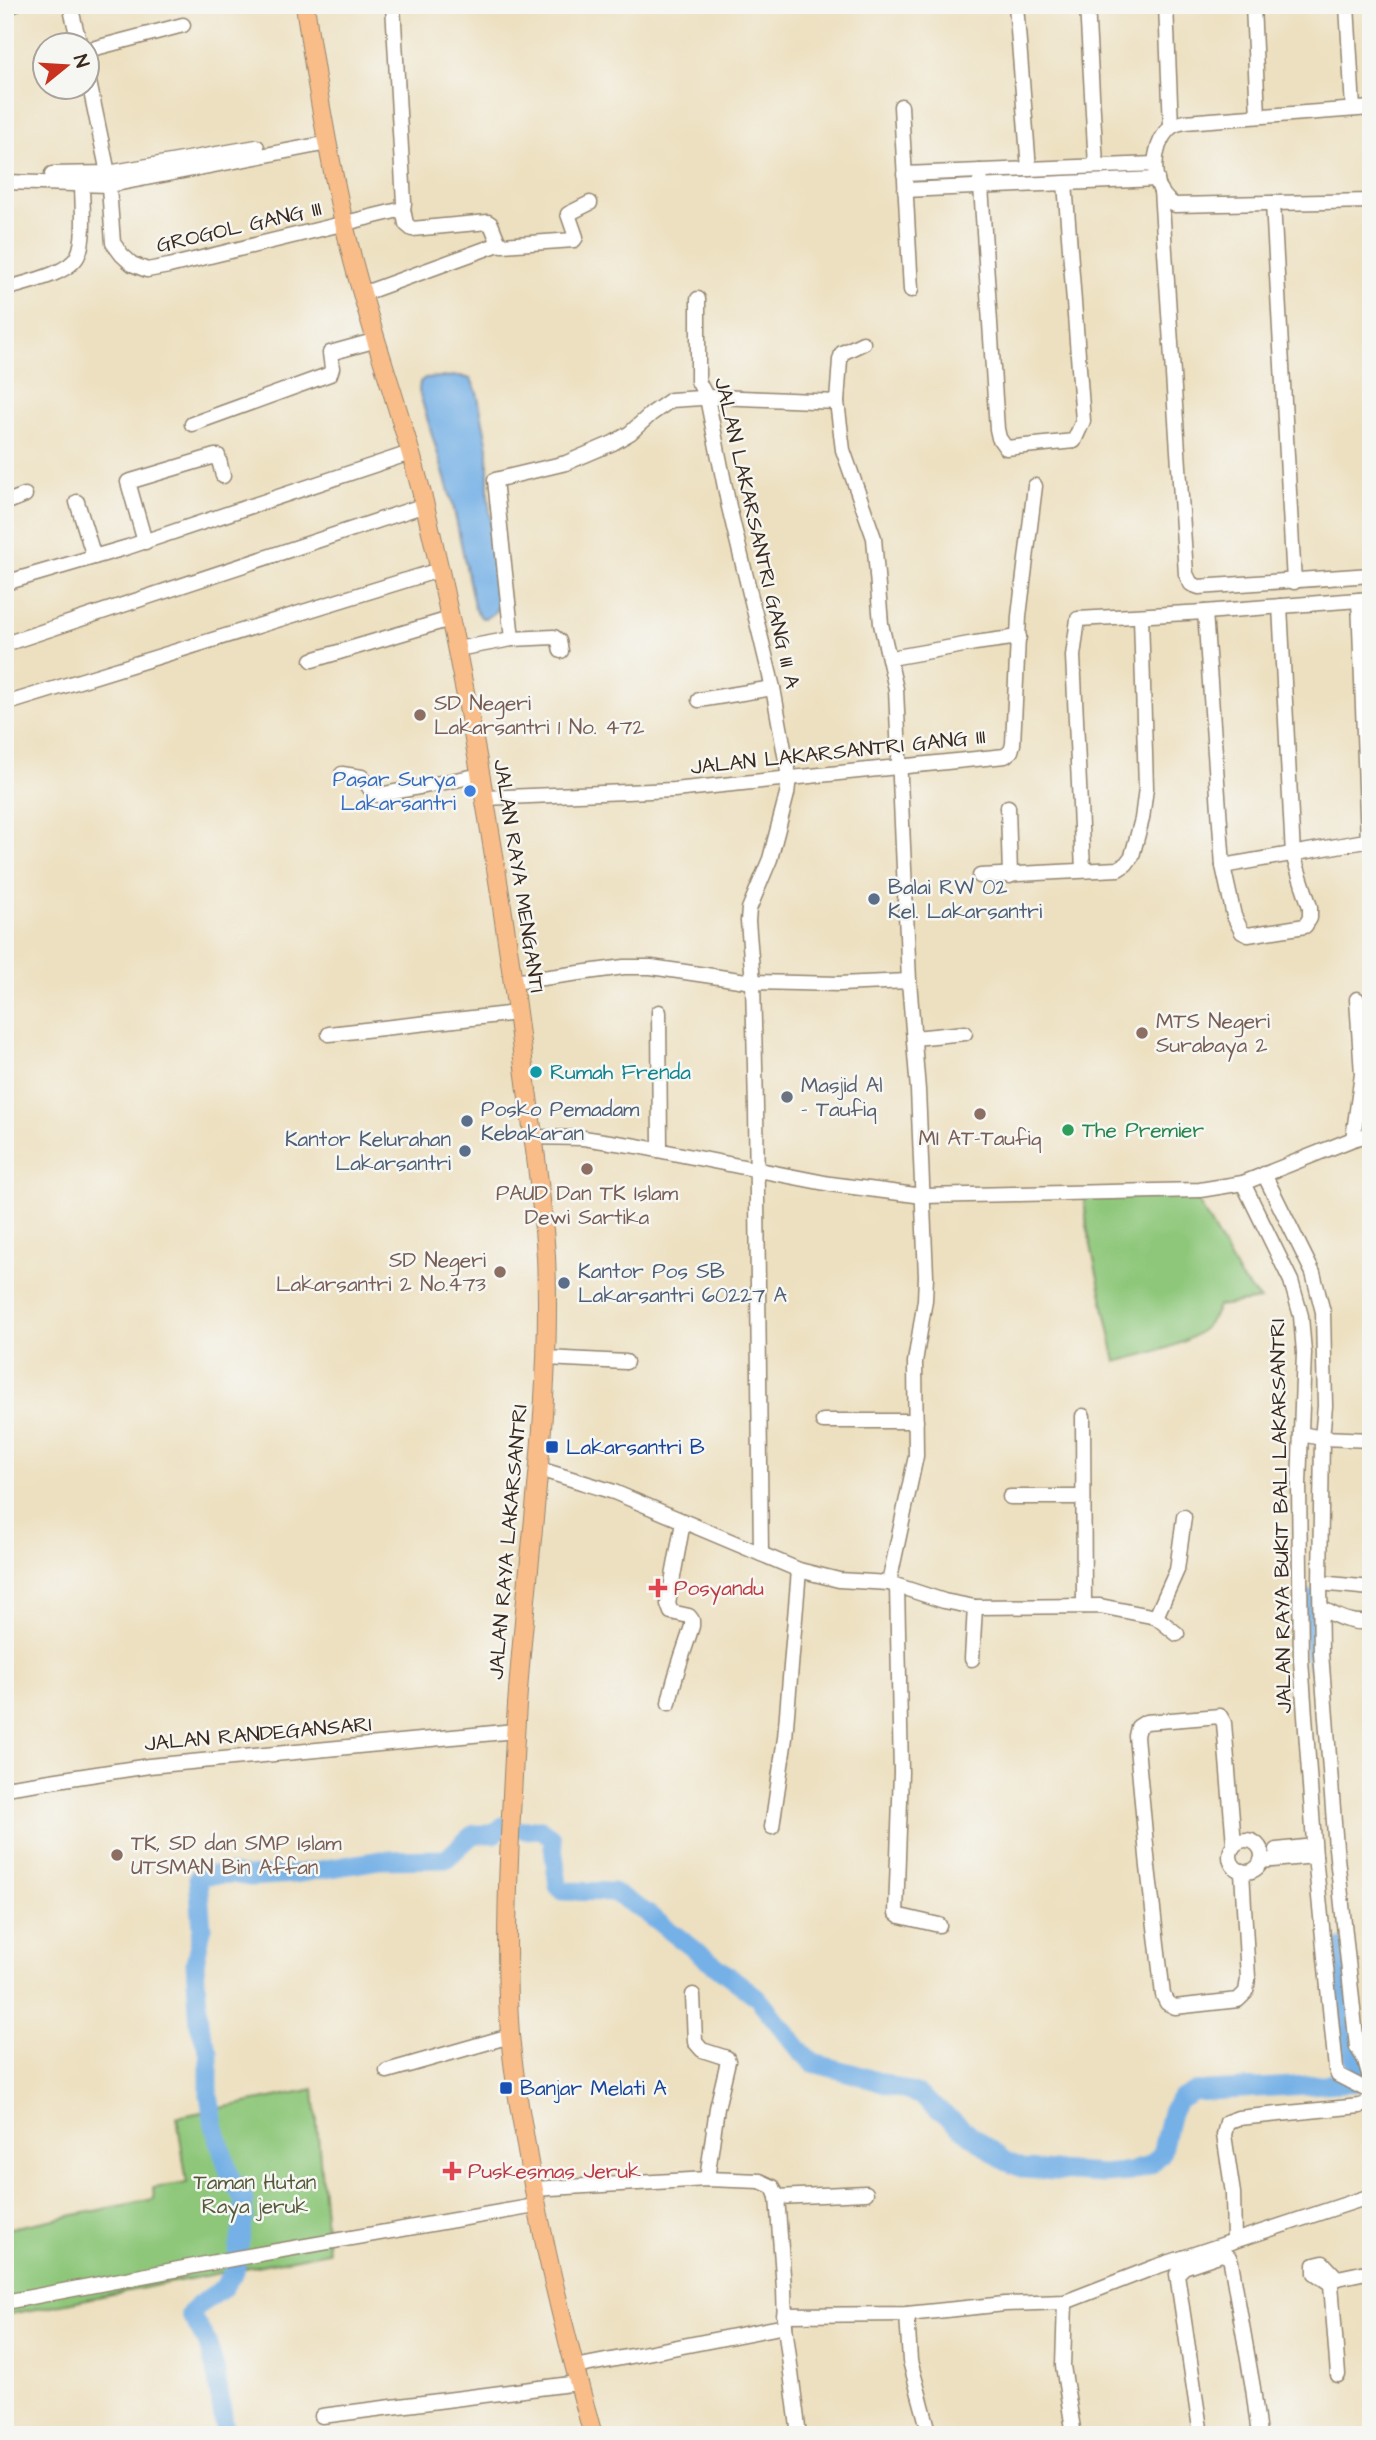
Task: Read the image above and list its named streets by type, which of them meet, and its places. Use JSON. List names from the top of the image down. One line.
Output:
{"streets":{"main road":["JALAN RAYA MENGANTI","JALAN RAYA LAKARSANTRI"],"street":["GROGOL GANG III","JALAN LAKARSANTRI GANG III A","JALAN LAKARSANTRI GANG III","JALAN RAYA BUKIT BALI LAKARSANTRI","JALAN RANDEGANSARI"]},"crossings":[["GROGOL GANG III","JALAN RAYA MENGANTI"],["JALAN LAKARSANTRI GANG III A","JALAN LAKARSANTRI GANG III"],["JALAN LAKARSANTRI GANG III","JALAN RAYA MENGANTI"],["JALAN RAYA MENGANTI","JALAN RAYA LAKARSANTRI"],["JALAN RAYA LAKARSANTRI","JALAN RANDEGANSARI"]],"parks":["Taman Hutan Raya jeruk"],"places":{"other":["SD Negeri Lakarsantri 1 No. 472","Pasar Surya Lakarsantri","Balai RW 02 Kel. Lakarsantri","MTS Negeri Surabaya 2","Rumah Frenda","Masjid Al - Taufiq","MI AT-Taufiq","Posko Pemadam Kebakaran","The Premier","Kantor Kelurahan Lakarsantri","PAUD Dan TK Islam Dewi Sartika","SD Negeri Lakarsantri 2 No.473","Kantor Pos SB Lakarsantri 60227 A","TK, SD dan SMP Islam UTSMAN Bin Affan"],"transit":["Lakarsantri B","Banjar Melati A"],"health":["Posyandu","Puskesmas Jeruk"]},"north":"right"}
